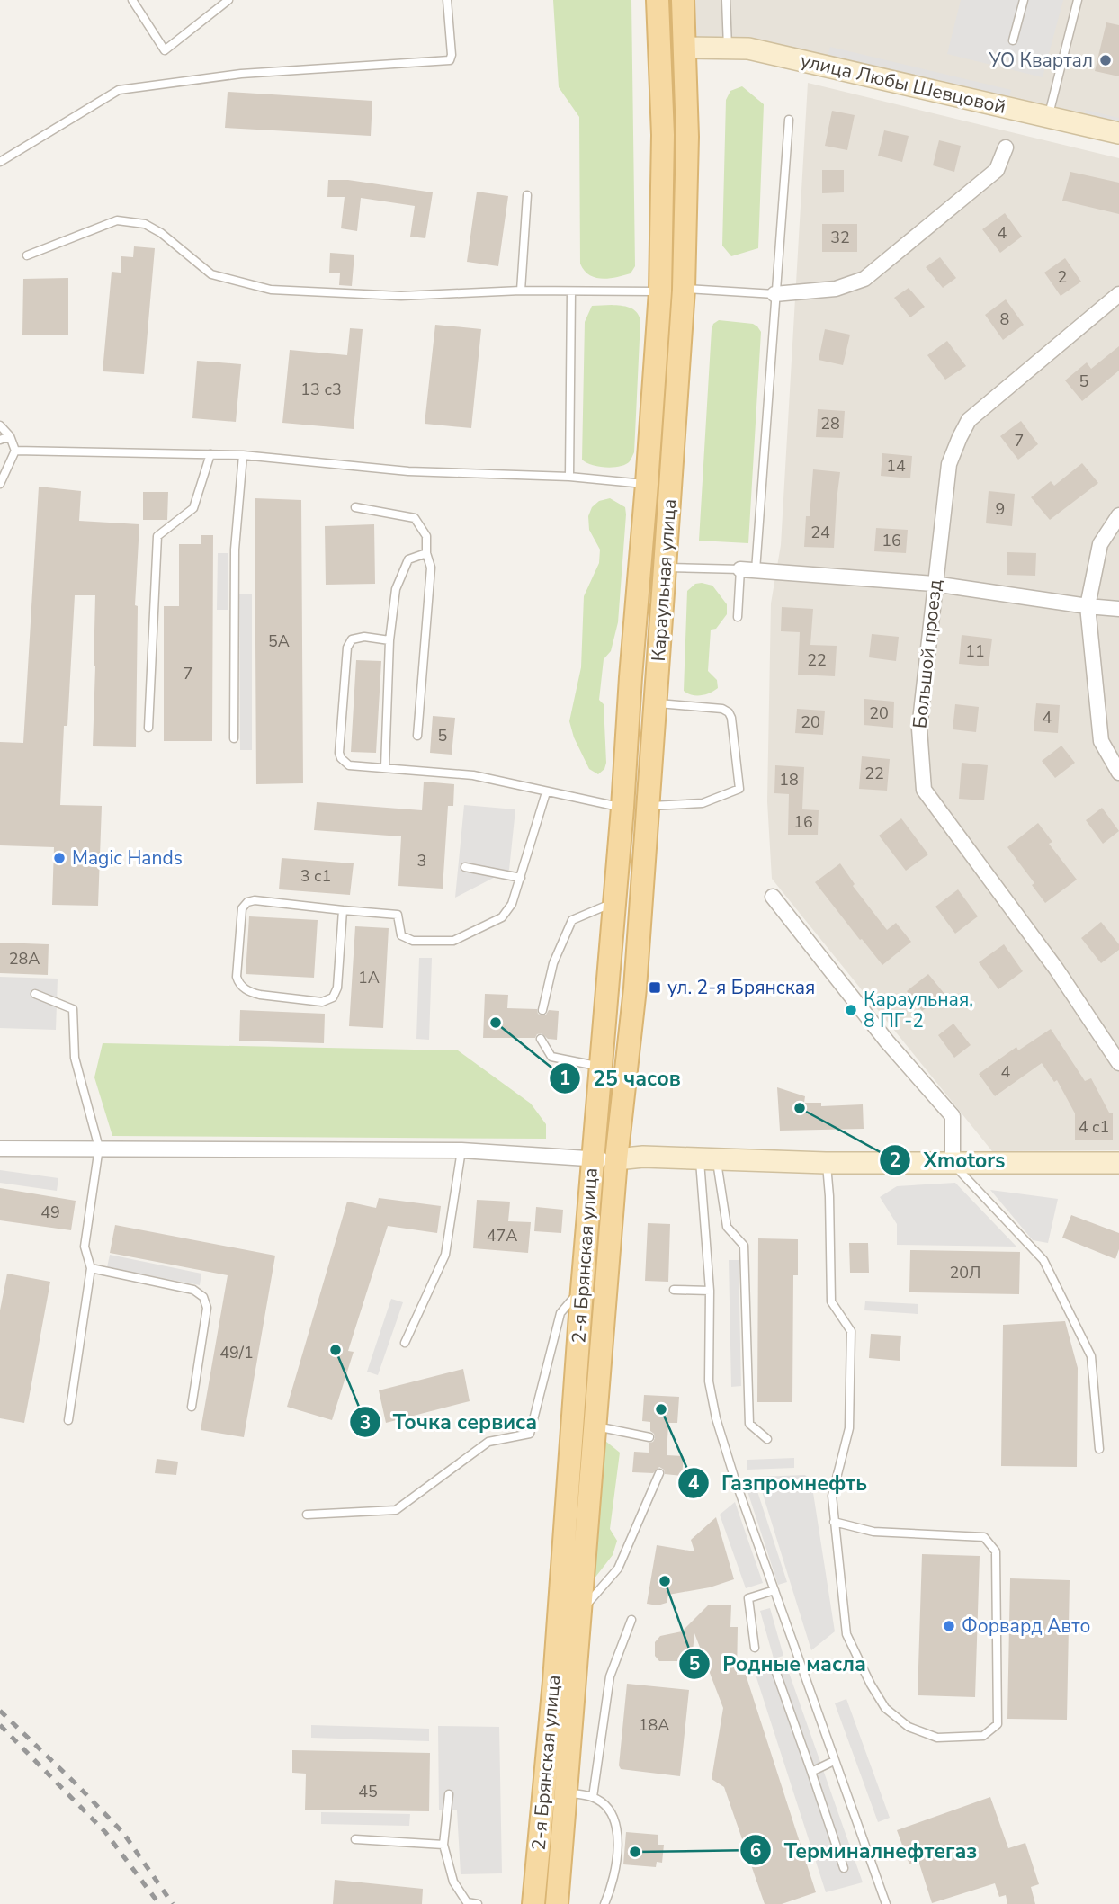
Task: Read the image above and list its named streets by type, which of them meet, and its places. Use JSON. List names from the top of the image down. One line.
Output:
{"streets":{"main road":["Караульная улица","2-я Брянская улица"],"street":["улица Любы Шевцовой","Большой проезд"]},"crossings":[["улица Любы Шевцовой","Караульная улица"],["Караульная улица","2-я Брянская улица"]],"places":{"other":["УО Квартал","Magic Hands","Караульная, 8 ПГ-2","25 часов","Xmotors","Точка сервиса","Газпромнефть","Родные масла","Форвард Авто","Терминалнефтегаз"],"transit":["ул. 2-я Брянская"]},"house_numbers":["4","32","2","8","5","13 с3","28","7","14","9","24","16","5А","11","22","7","20","4","20","5","22","18","16","3","3 с1","28А","1А","4","4 с1","49","47А","20Л","49/1","18А","45"]}
